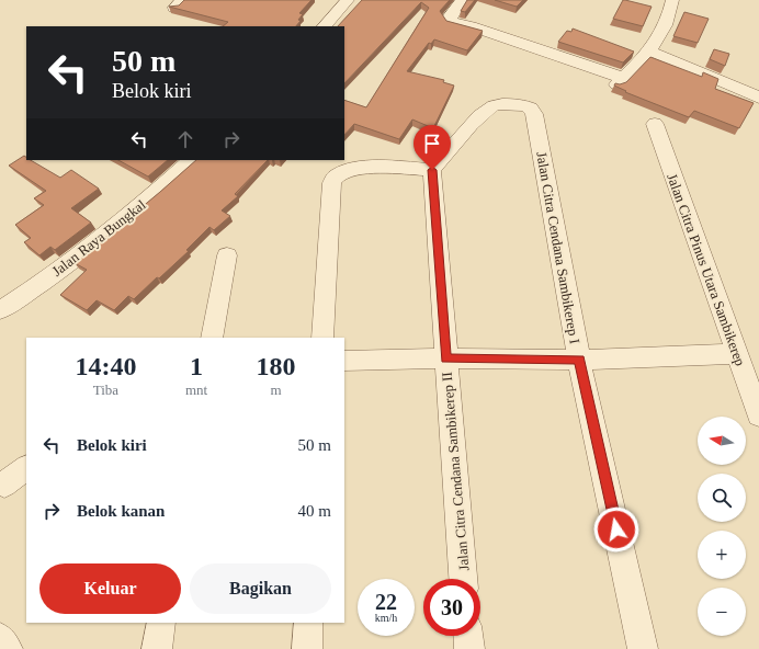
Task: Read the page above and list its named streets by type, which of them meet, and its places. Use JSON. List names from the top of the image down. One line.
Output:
{"streets":{"street":["Jalan Raya Bungkal","Jalan Citra Cendana Sambikerep I","Jalan Citra Pinus Utara Sambikerep","Jalan Citra Cendana Sambikerep II"]},"crossings":[["Jalan Citra Cendana Sambikerep I","Jalan Citra Cendana Sambikerep II"]],"north":"left","page":{"turn":["50 m","Belok kiri"],"eta":["14:40","Tiba","1","mnt","180","m"],"list":[{"name":"Belok kiri","value":"50 m"},{"name":"Belok kanan","value":"40 m"}],"map_buttons":["+","−"],"buttons":["Keluar","Bagikan"],"speed":"22 km/h","limit":"30"}}
